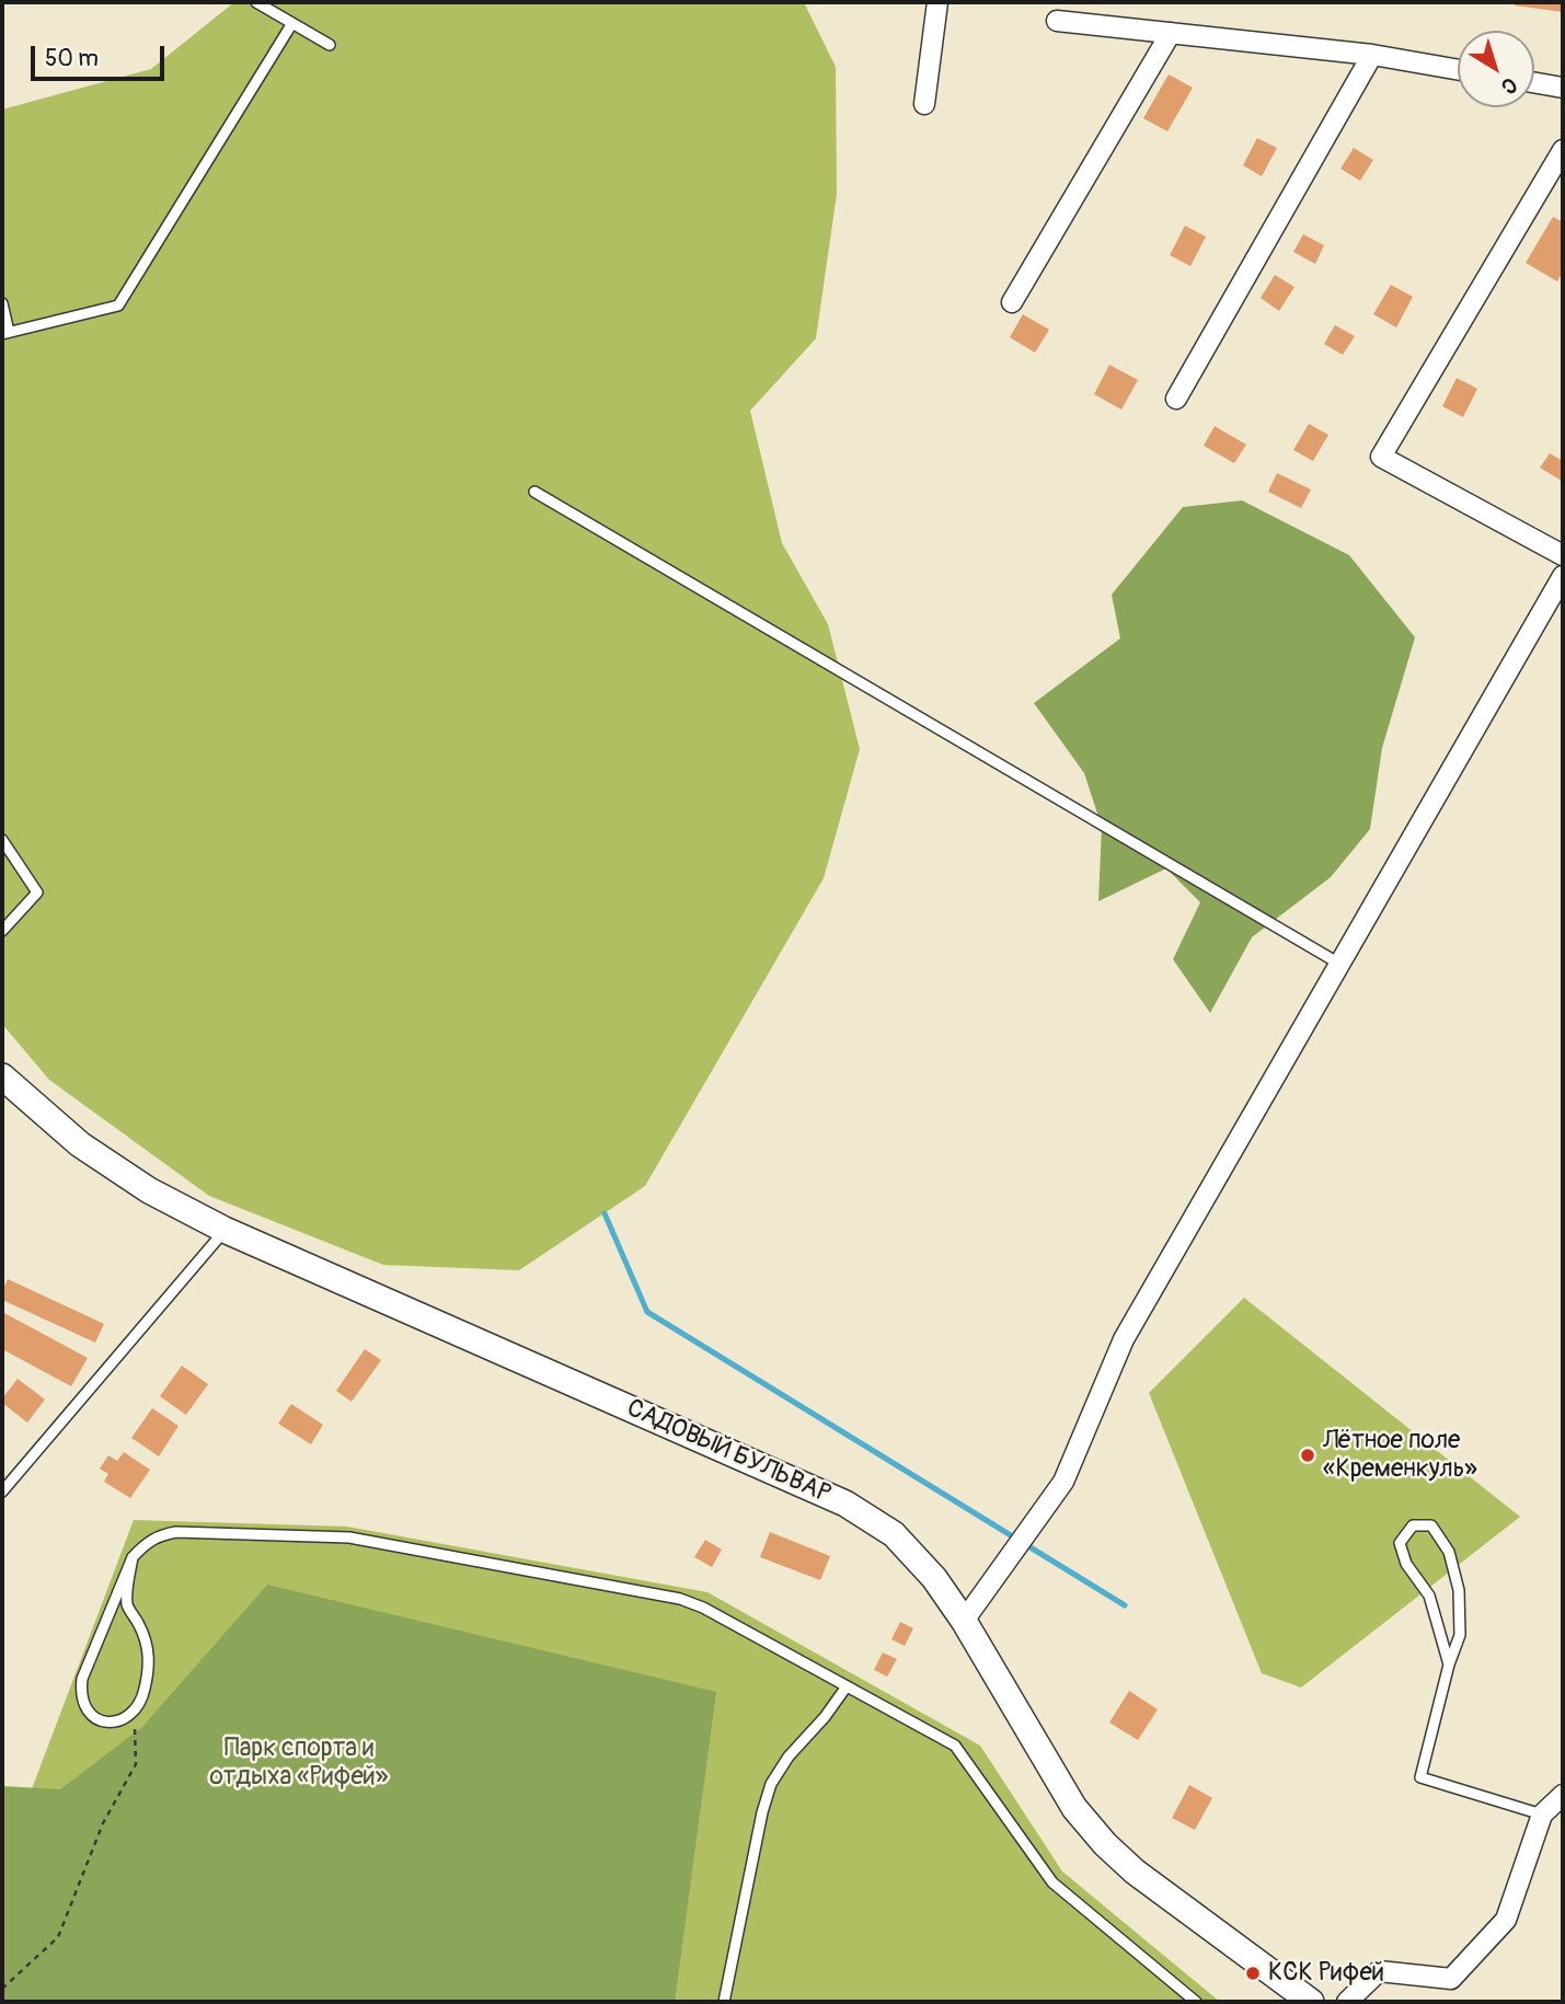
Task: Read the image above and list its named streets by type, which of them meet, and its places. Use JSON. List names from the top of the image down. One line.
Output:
{"streets":{"street":["САДОВЫЙ БУЛЬВАР"]},"parks":["Парк спорта и отдыха «Рифей»"],"places":["Лётное поле «Кременкуль»","КСК Рифей"],"scale_bar":"50 m","north":"bottom right"}
